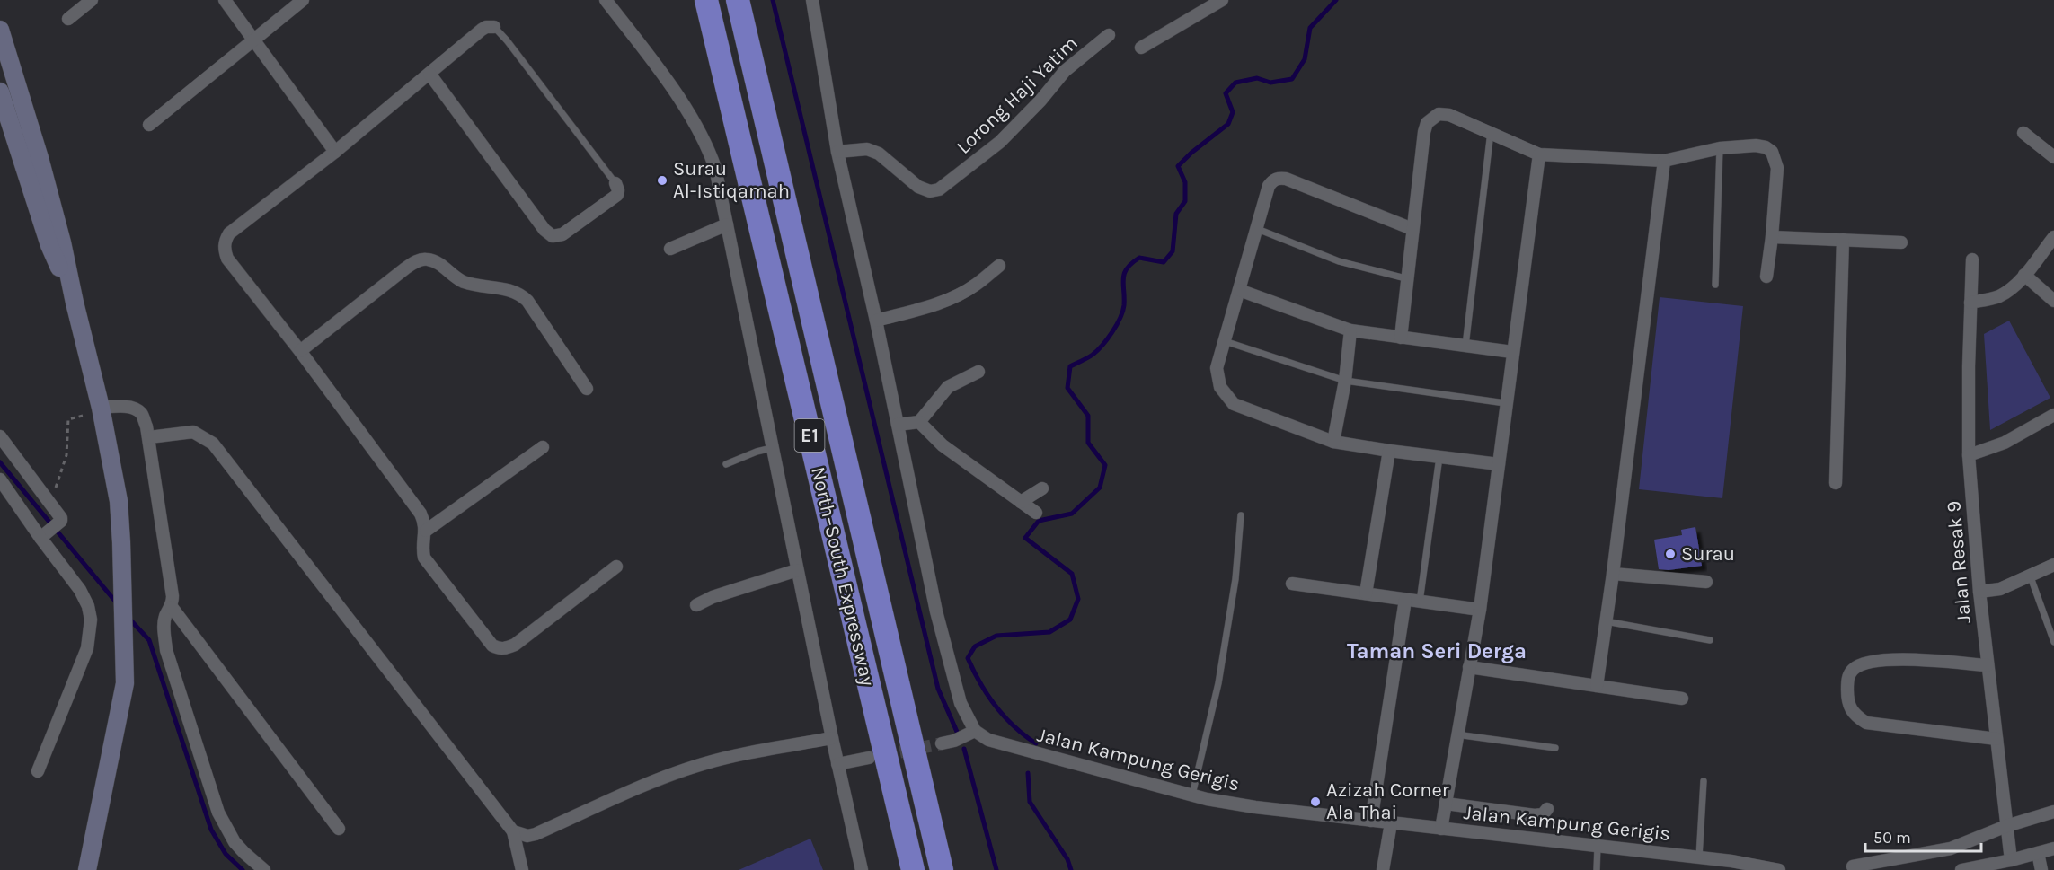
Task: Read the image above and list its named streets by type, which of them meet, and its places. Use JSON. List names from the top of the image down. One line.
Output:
{"streets":{"highway":["E1","North–South Expressway"],"street":["Lorong Haji Yatim","Jalan Resak 9","Jalan Kampung Gerigis"]},"districts":["Taman Seri Derga"],"places":["Surau Al-Istiqamah","Surau","Azizah Corner Ala Thai"],"scale_bar":"50 m"}
